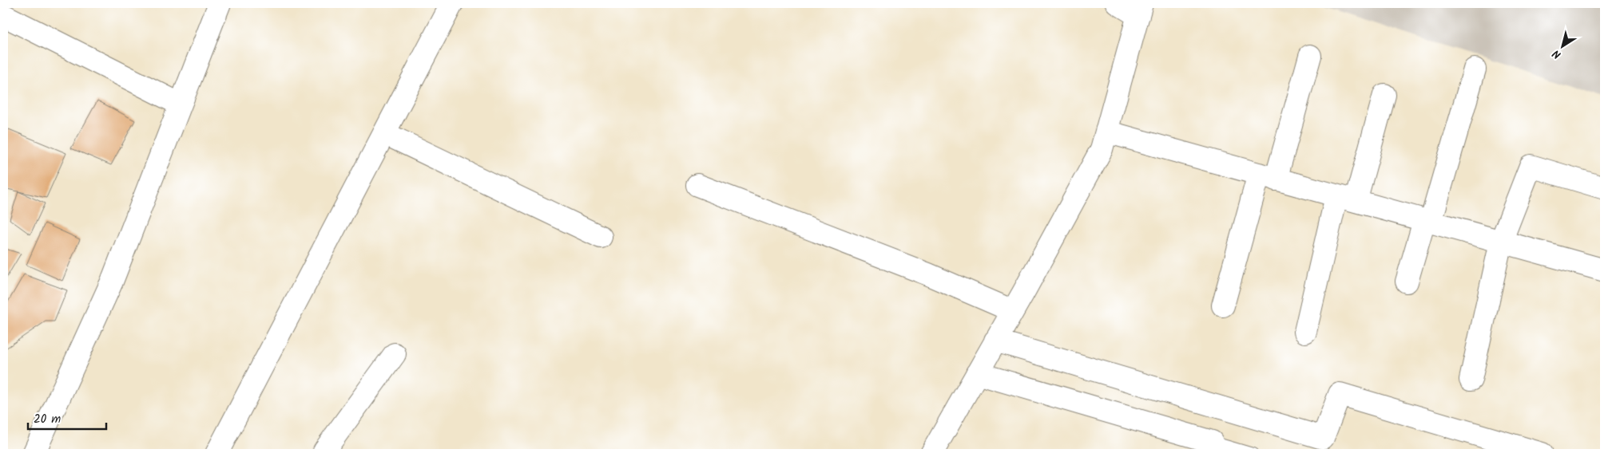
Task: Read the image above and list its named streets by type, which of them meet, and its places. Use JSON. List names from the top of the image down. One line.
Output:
{"scale_bar":"20 m","north":"bottom left"}
